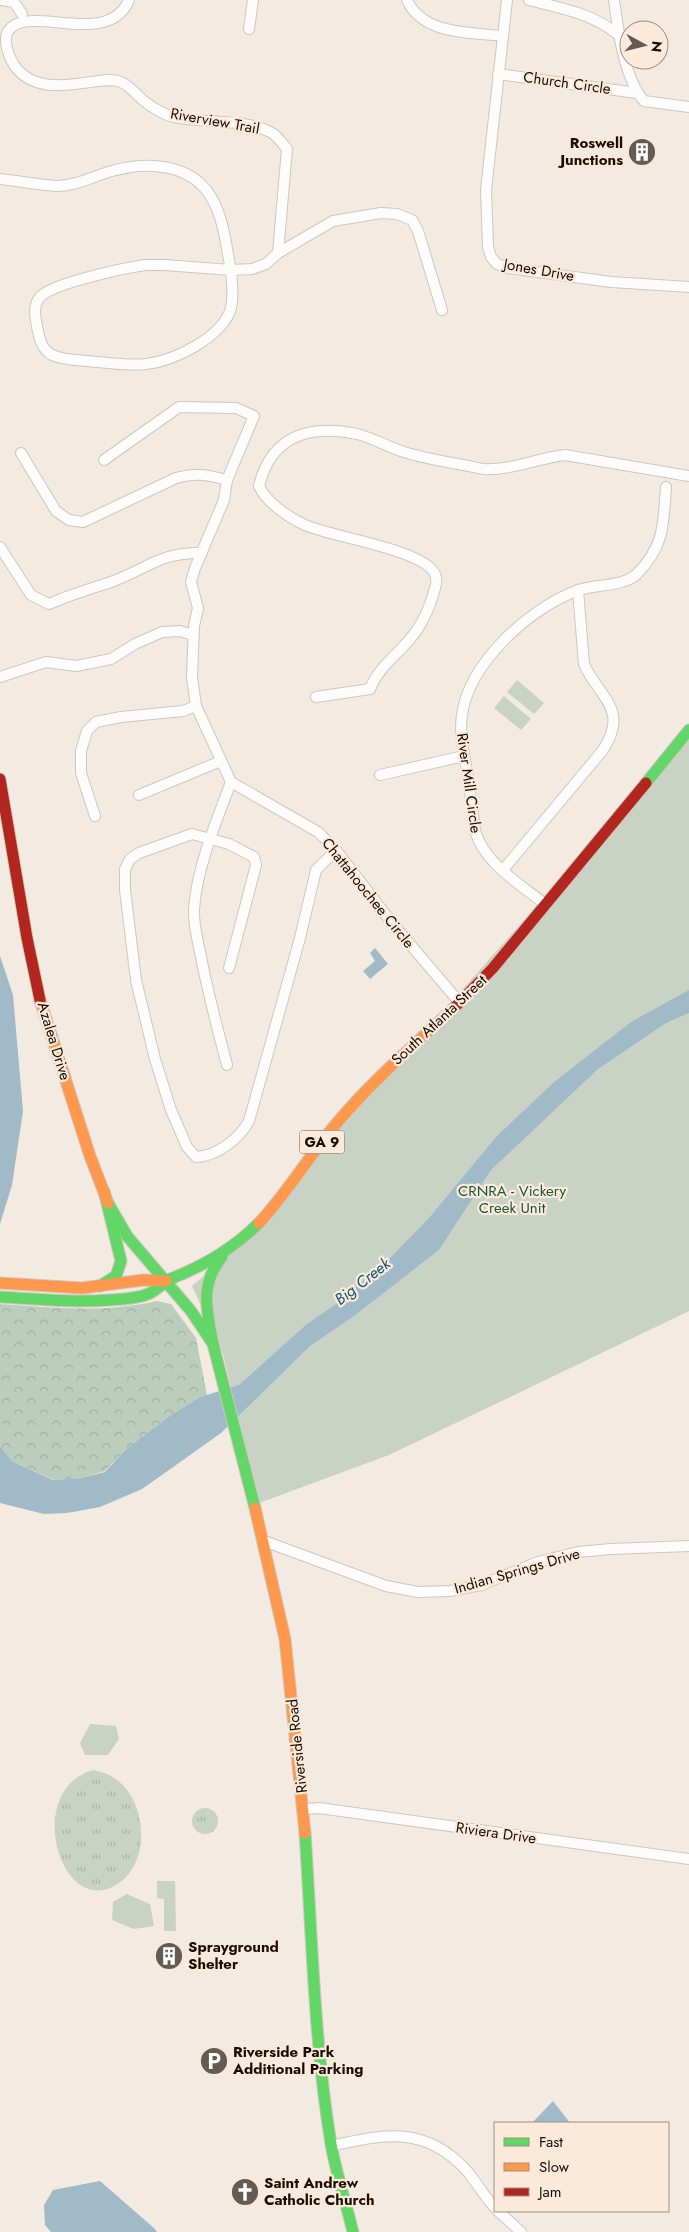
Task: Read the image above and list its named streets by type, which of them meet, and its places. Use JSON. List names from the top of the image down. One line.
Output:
{"streets":{"street":["Church Circle","Riverview Trail","Jones Drive","River Mill Circle","Chattahoochee Circle","South Atlanta Street","Azalea Drive","GA 9","Indian Springs Drive","Riverside Road","Riviera Drive"]},"crossings":[["Church Circle","Jones Drive"],["River Mill Circle","South Atlanta Street"],["Chattahoochee Circle","South Atlanta Street"],["South Atlanta Street","Azalea Drive"],["South Atlanta Street","Riverside Road"],["Azalea Drive","Riverside Road"],["Indian Springs Drive","Riverside Road"],["Riverside Road","Riviera Drive"]],"water":["Big Creek"],"parks":["CRNRA - Vickery Creek Unit"],"places":{"building":["Roswell Junctions","Sprayground Shelter"],"parking":["Riverside Park Additional Parking"],"church":["Saint Andrew Catholic Church"]},"legend":["Fast","Slow","Jam"],"north":"right"}
